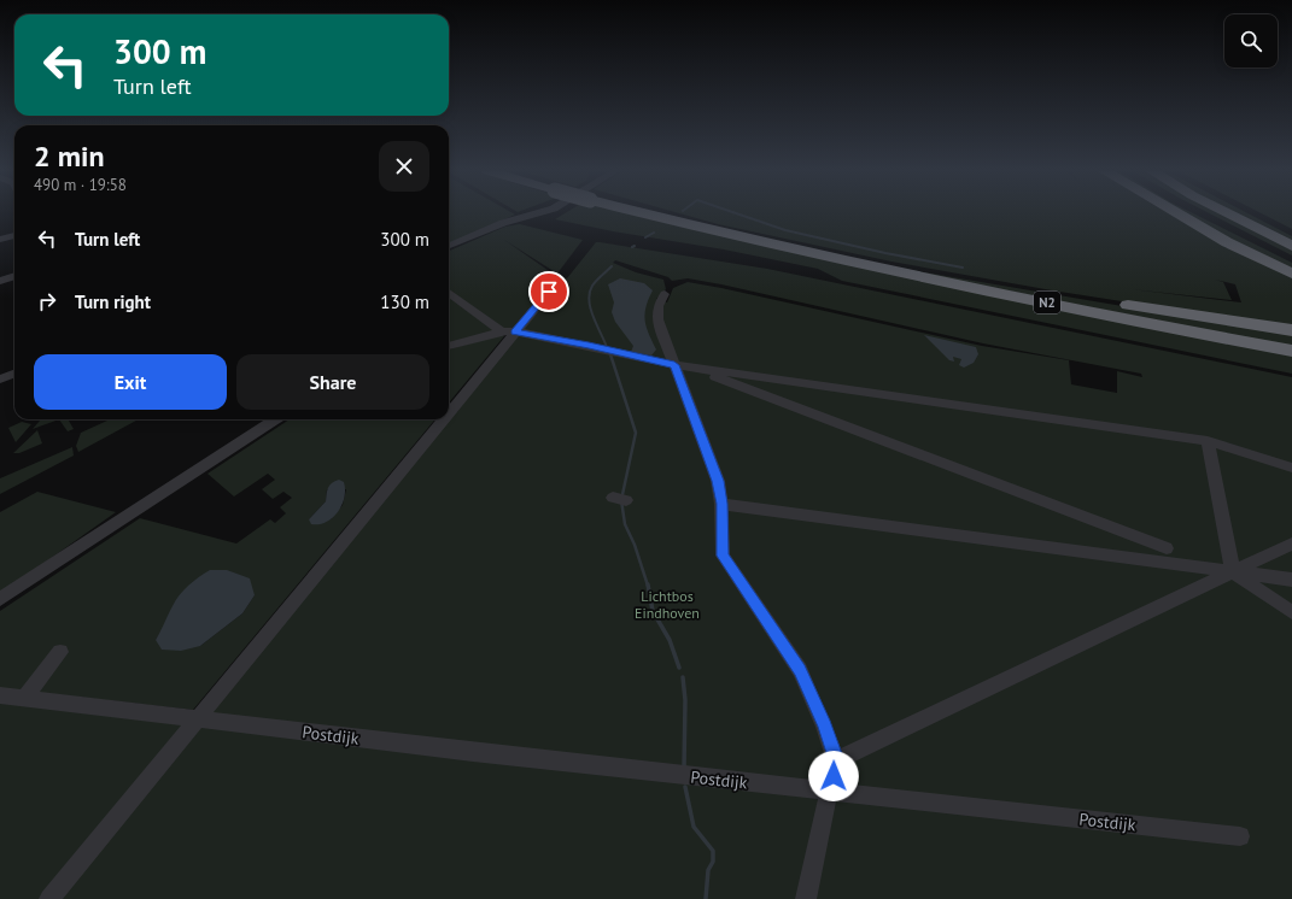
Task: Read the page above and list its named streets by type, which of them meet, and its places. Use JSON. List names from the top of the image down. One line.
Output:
{"streets":{"highway":["N2"],"street":["Postdijk"]},"parks":["Lichtbos Eindhoven"],"page":{"turn":["300 m","Turn left"],"heading":["2 min","490 m · 19:58"],"list":[{"name":"Turn left","value":"300 m"},{"name":"Turn right","value":"130 m"}],"buttons":["Exit","Share"]}}
